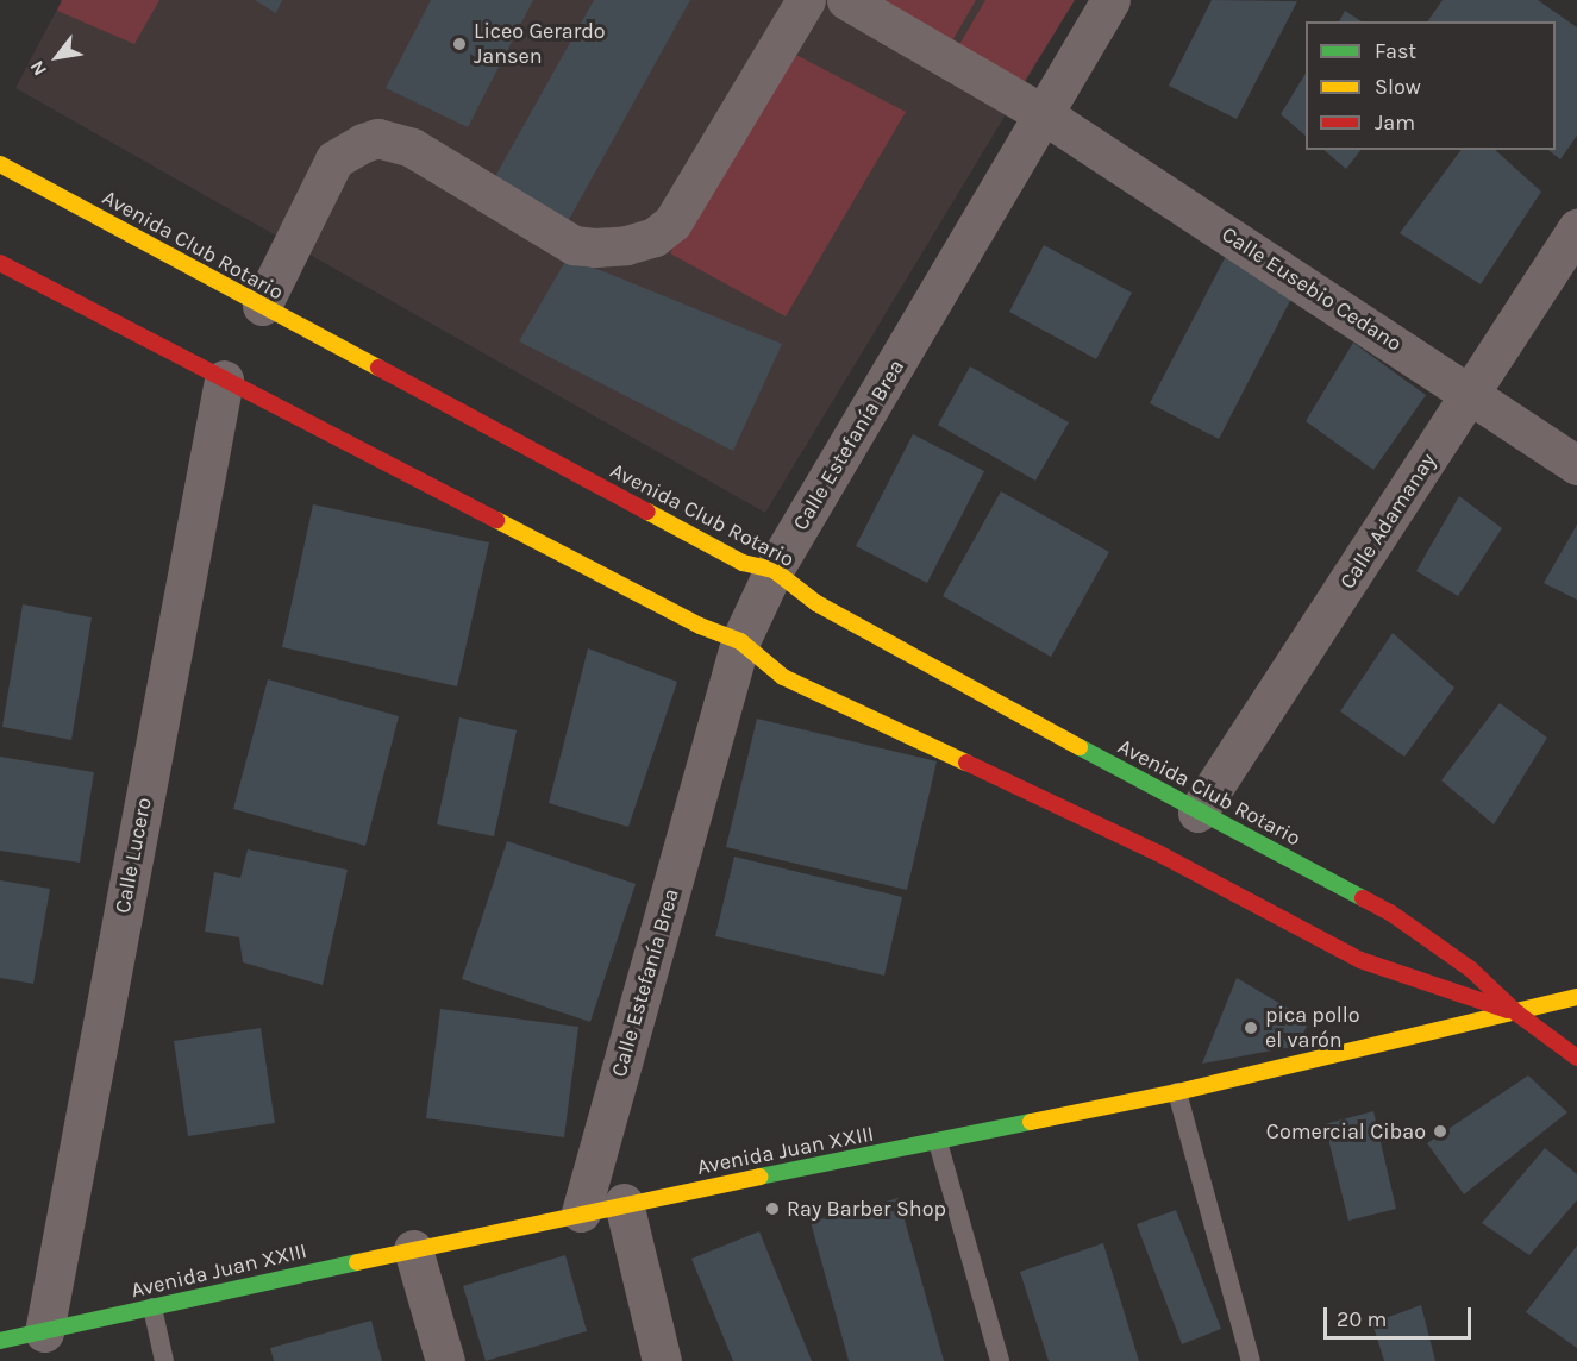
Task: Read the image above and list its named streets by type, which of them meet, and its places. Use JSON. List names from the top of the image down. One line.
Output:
{"streets":{"main road":["Avenida Club Rotario","Avenida Juan XXIII"],"street":["Calle Eusebio Cedano","Calle Estefanía Brea","Calle Adamanay","Calle Lucero"]},"crossings":[["Avenida Club Rotario","Calle Estefanía Brea"],["Avenida Club Rotario","Calle Adamanay"],["Avenida Club Rotario","Calle Lucero"],["Avenida Club Rotario","Avenida Juan XXIII"],["Calle Eusebio Cedano","Calle Estefanía Brea"],["Calle Eusebio Cedano","Calle Adamanay"],["Calle Estefanía Brea","Avenida Juan XXIII"],["Calle Lucero","Avenida Juan XXIII"]],"places":["Liceo Gerardo Jansen","pica pollo el varón","Comercial Cibao","Ray Barber Shop"],"legend":["Fast","Slow","Jam"],"scale_bar":"20 m","north":"bottom left"}
